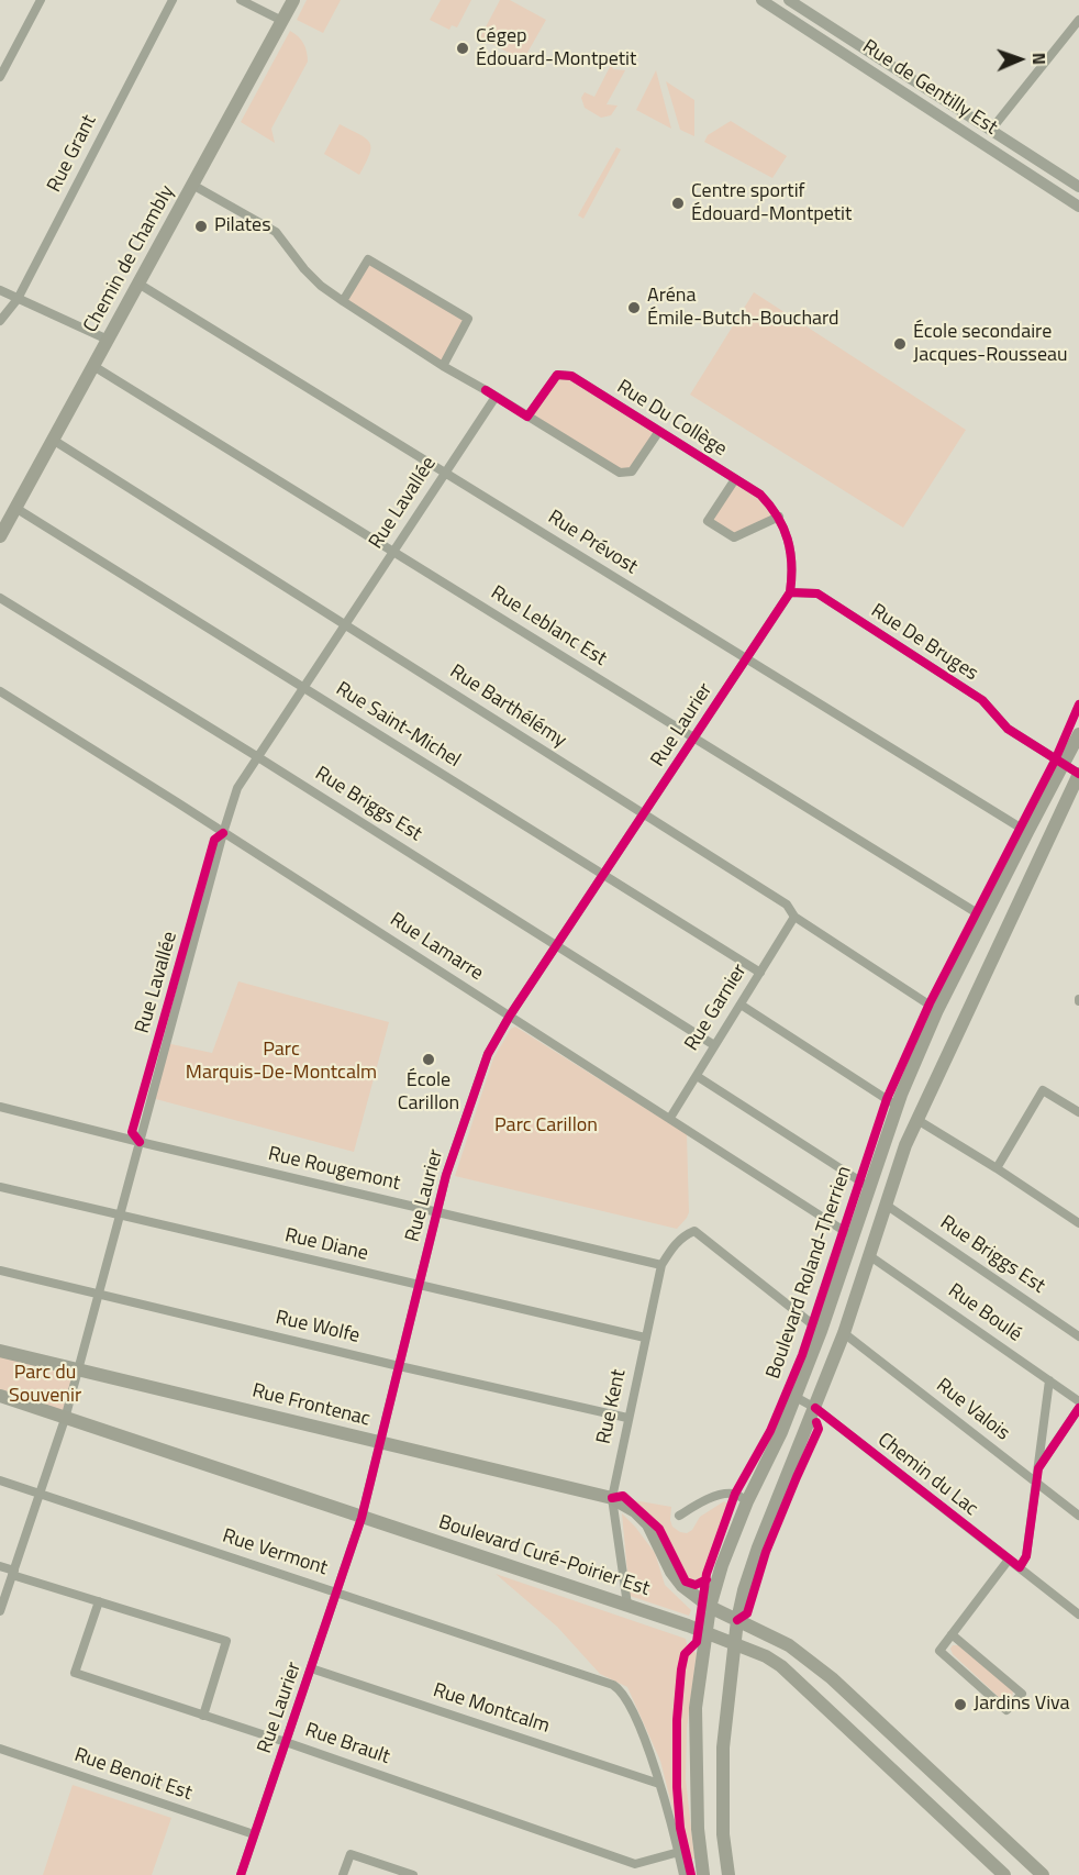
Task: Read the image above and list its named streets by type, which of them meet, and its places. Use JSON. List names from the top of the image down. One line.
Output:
{"streets":{"main road":["Chemin de Chambly","Boulevard Roland-Therrien","Rue Frontenac","Boulevard Curé-Poirier Est"],"street":["Rue de Gentilly Est","Rue Grant","Rue Du Collège","Rue Lavallée","Rue Prévost","Rue Leblanc Est","Rue De Bruges","Rue Barthélémy","Rue Saint-Michel","Rue Laurier","Rue Briggs Est","Rue Lamarre","Rue Garnier","Rue Rougemont","Rue Diane","Rue Boulé","Rue Wolfe","Rue Kent","Rue Valois","Chemin du Lac","Rue Vermont","Rue Montcalm","Rue Brault","Rue Benoit Est"]},"crossings":[["Chemin de Chambly","Rue Du Collège"],["Chemin de Chambly","Rue Prévost"],["Chemin de Chambly","Rue Leblanc Est"],["Chemin de Chambly","Rue Barthélémy"],["Chemin de Chambly","Rue Saint-Michel"],["Rue Du Collège","Rue Lavallée"],["Rue Du Collège","Rue De Bruges"],["Rue Du Collège","Rue Laurier"],["Rue Lavallée","Rue Prévost"],["Rue Lavallée","Rue Leblanc Est"],["Rue Lavallée","Rue Barthélémy"],["Rue Lavallée","Rue Saint-Michel"],["Rue Lavallée","Rue Briggs Est"],["Rue Lavallée","Rue Lamarre"],["Rue Lavallée","Rue Rougemont"],["Rue Lavallée","Rue Diane"],["Rue Lavallée","Rue Wolfe"],["Rue Lavallée","Rue Frontenac"],["Rue Lavallée","Rue Vermont"],["Rue Lavallée","Boulevard Curé-Poirier Est"],["Rue Prévost","Rue Laurier"],["Rue Prévost","Boulevard Roland-Therrien"],["Rue Leblanc Est","Rue Laurier"],["Rue Leblanc Est","Boulevard Roland-Therrien"],["Rue De Bruges","Rue Laurier"],["Rue De Bruges","Boulevard Roland-Therrien"],["Rue Barthélémy","Rue Laurier"],["Rue Barthélémy","Rue Garnier"],["Rue Barthélémy","Boulevard Roland-Therrien"],["Rue Saint-Michel","Rue Laurier"],["Rue Saint-Michel","Rue Garnier"],["Rue Laurier","Rue Briggs Est"],["Rue Laurier","Rue Lamarre"],["Rue Laurier","Rue Rougemont"],["Rue Laurier","Rue Diane"],["Rue Laurier","Rue Wolfe"],["Rue Laurier","Rue Frontenac"],["Rue Laurier","Rue Vermont"],["Rue Laurier","Boulevard Curé-Poirier Est"],["Rue Laurier","Rue Montcalm"],["Rue Laurier","Rue Brault"],["Rue Laurier","Rue Benoit Est"],["Rue Briggs Est","Rue Garnier"],["Rue Lamarre","Rue Garnier"],["Rue Lamarre","Boulevard Roland-Therrien"],["Rue Rougemont","Rue Kent"],["Rue Diane","Rue Kent"],["Boulevard Roland-Therrien","Rue Frontenac"],["Boulevard Roland-Therrien","Rue Kent"],["Boulevard Roland-Therrien","Chemin du Lac"],["Boulevard Roland-Therrien","Boulevard Curé-Poirier Est"],["Rue Wolfe","Rue Kent"],["Rue Frontenac","Rue Kent"],["Rue Kent","Boulevard Curé-Poirier Est"],["Rue Vermont","Rue Montcalm"]],"parks":["Parc Marquis-De-Montcalm","Parc Carillon","Parc du Souvenir"],"places":["Cégep Édouard-Montpetit","Centre sportif Édouard-Montpetit","Pilates","Aréna Émile-Butch-Bouchard","École secondaire Jacques-Rousseau","École Carillon","Jardins Viva"],"north":"right"}
